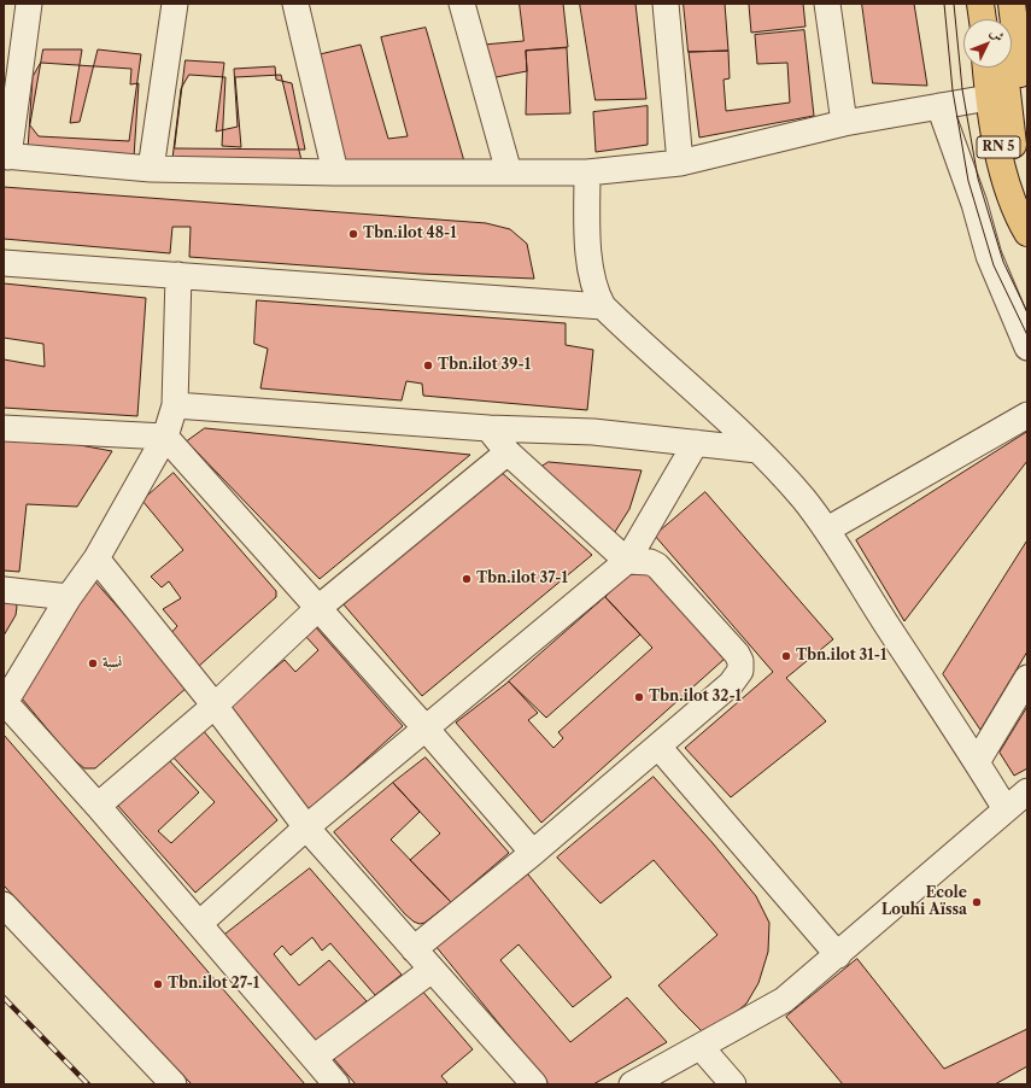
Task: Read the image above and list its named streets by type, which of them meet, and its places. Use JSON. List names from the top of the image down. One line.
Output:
{"streets":{"main road":["RN 5"]},"places":["Tbn.ilot 48-1","Tbn.ilot 39-1","Tbn.ilot 37-1","Tbn.ilot 31-1","نسبة","Tbn.ilot 32-1","Ecole Louhi Aïssa","Tbn.ilot 27-1"],"north":"top right"}
